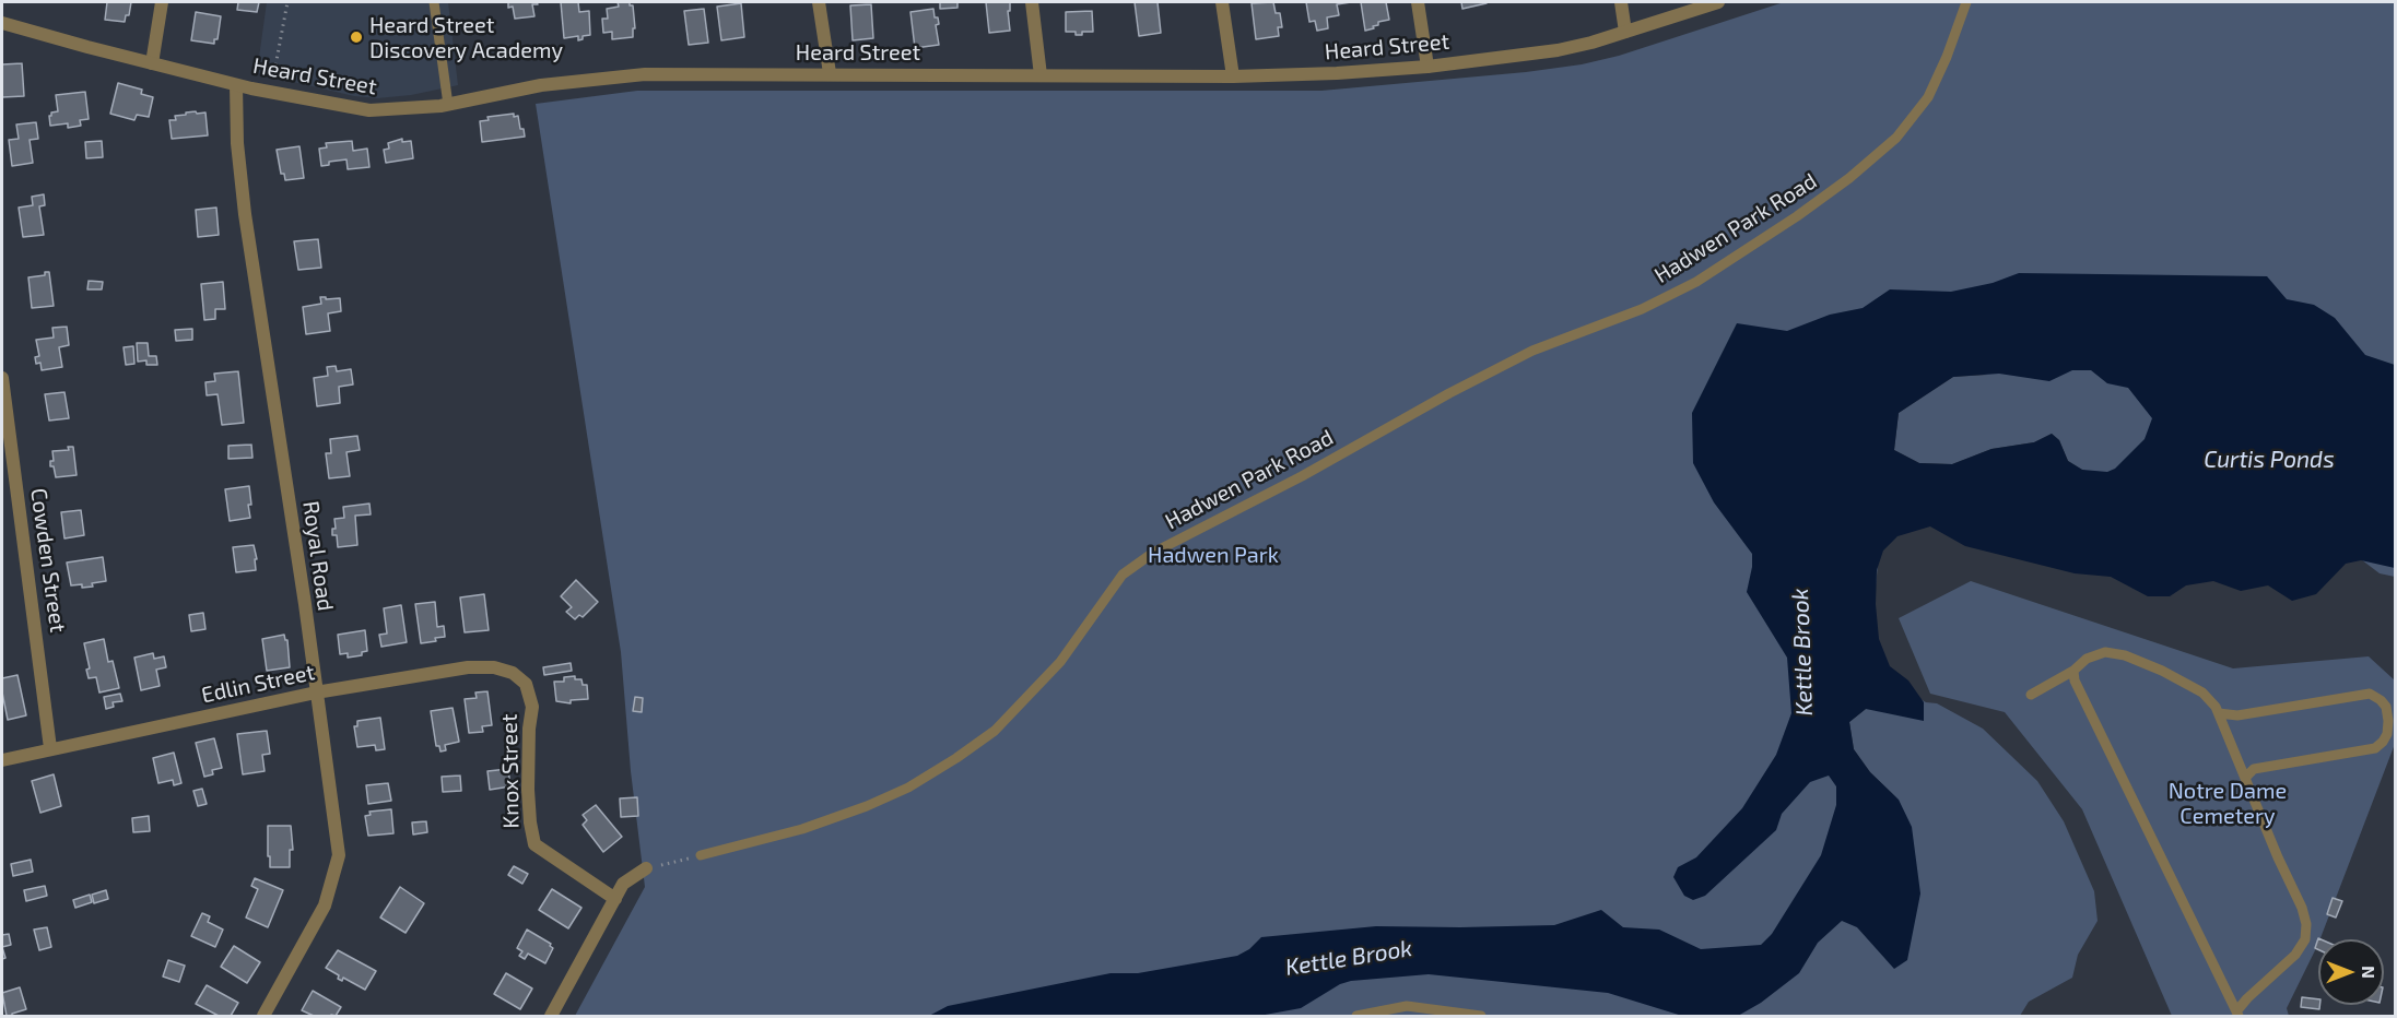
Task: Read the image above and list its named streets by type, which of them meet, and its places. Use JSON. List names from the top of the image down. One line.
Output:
{"streets":{"street":["Heard Street","Royal Road","Cowden Street","Edlin Street","Knox Street"],"lane":["Hadwen Park Road"]},"crossings":[["Heard Street","Royal Road"],["Royal Road","Edlin Street"],["Cowden Street","Edlin Street"],["Edlin Street","Knox Street"]],"water":["Curtis Ponds","Kettle Brook"],"parks":["Hadwen Park","Notre Dame Cemetery"],"places":["Heard Street Discovery Academy"],"north":"right"}
